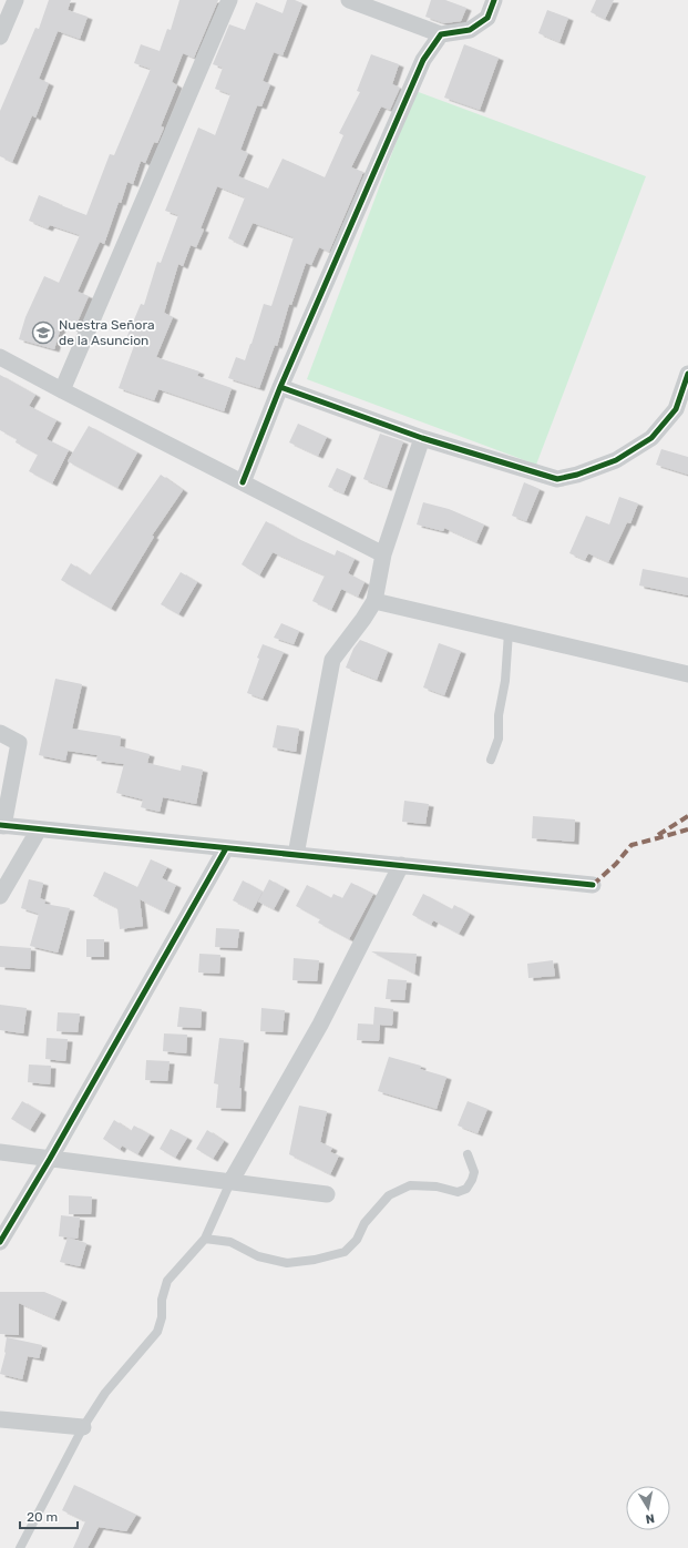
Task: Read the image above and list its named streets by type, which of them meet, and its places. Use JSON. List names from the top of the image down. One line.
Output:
{"places":{"school or university":["Nuestra Señora de la Asuncion"]},"scale_bar":"20 m","north":"bottom"}
